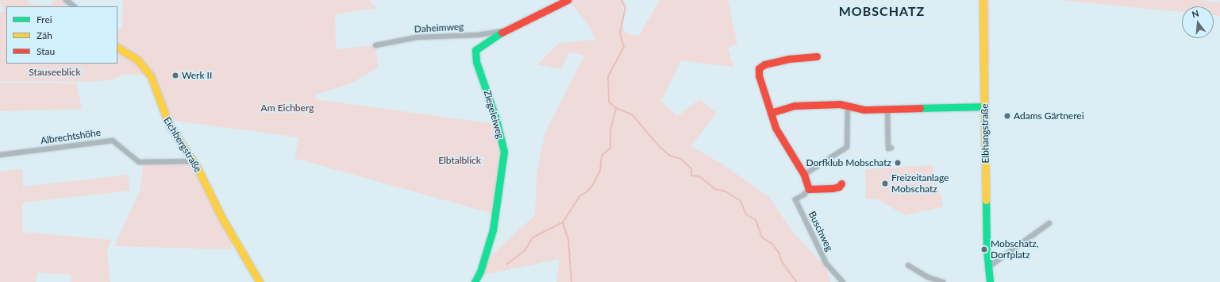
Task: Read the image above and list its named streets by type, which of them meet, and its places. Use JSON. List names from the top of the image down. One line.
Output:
{"streets":{"street":["Daheimweg","Ziegeleiweg","Elbhangstraße","Albrechtshöhe","Eichbergstraße","Buschweg"]},"crossings":[["Daheimweg","Ziegeleiweg"],["Albrechtshöhe","Eichbergstraße"]],"districts":["MOBSCHATZ"],"parks":["Stauseeblick","Am Eichberg","Elbtalblick"],"places":["Werk II","Adams Gärtnerei","Dorfklub Mobschatz","Freizeitanlage Mobschatz","Mobschatz, Dorfplatz"],"legend":["Frei","Zäh","Stau"],"north":"top"}
